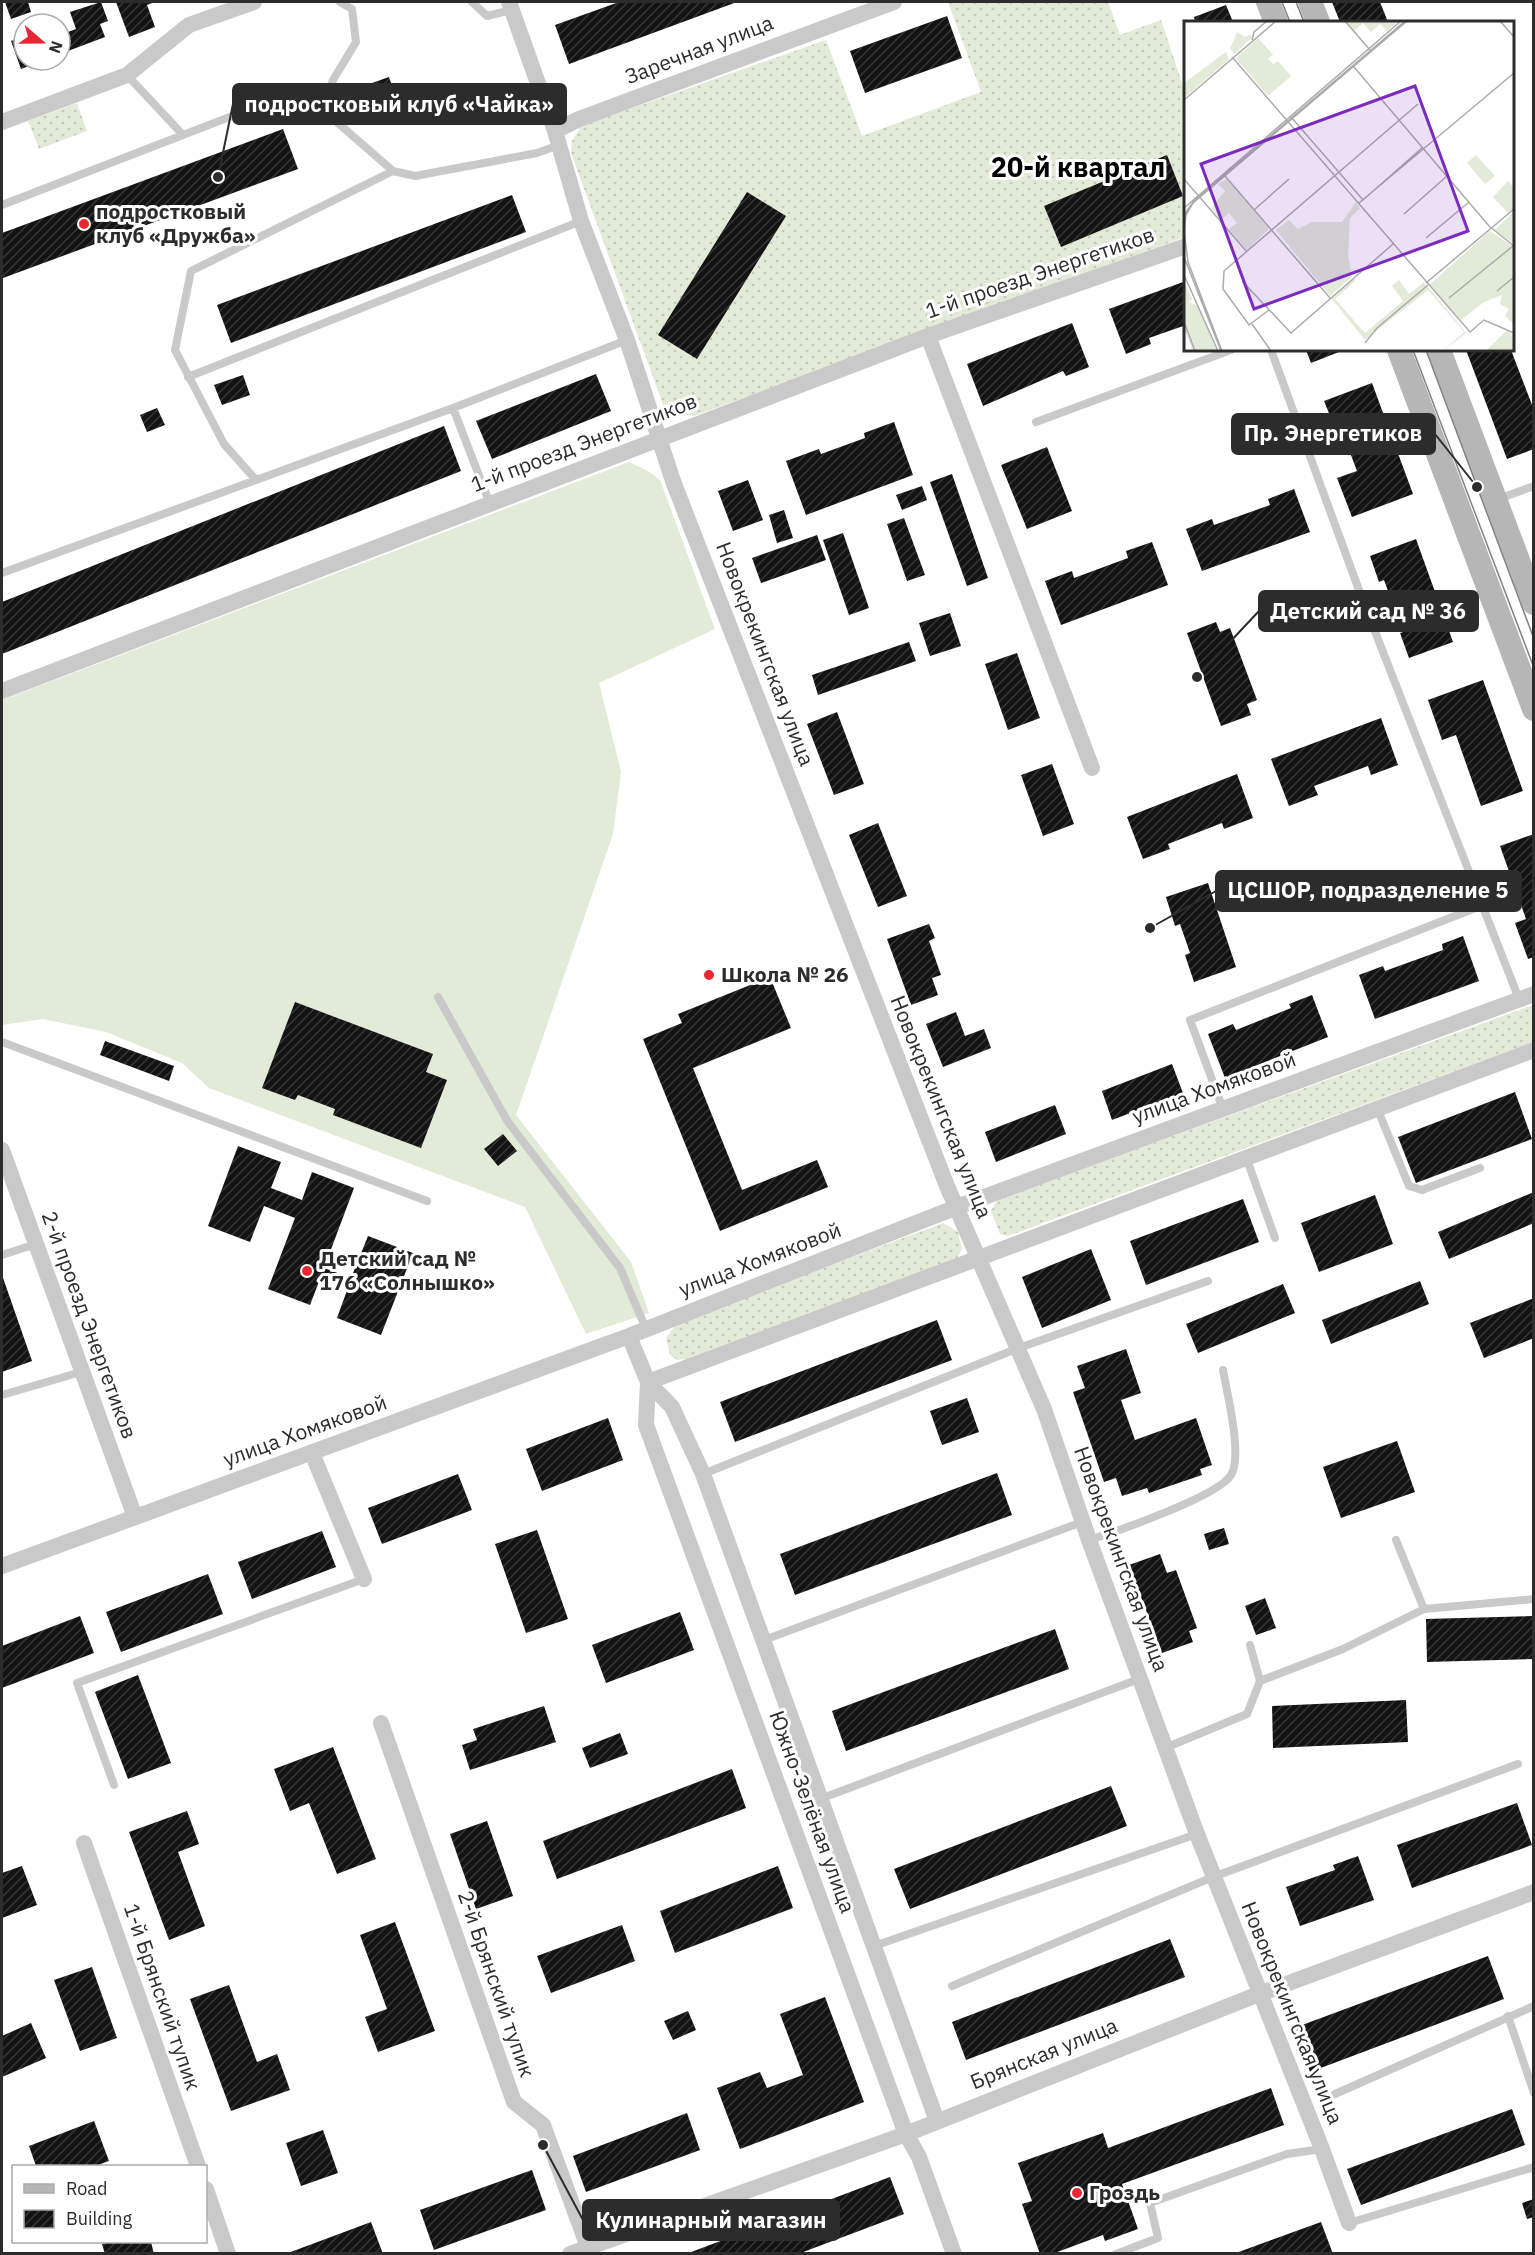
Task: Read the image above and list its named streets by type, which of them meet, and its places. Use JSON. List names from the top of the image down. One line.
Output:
{"streets":{"street":["Заречная улица","1-й проезд Энергетиков","Новокрекингская улица","улица Хомяковой","2-й проезд Энергетиков","Южно-Зелёная улица","2-й Брянский тупик","1-й Брянский тупик","Брянская улица"]},"crossings":[["Заречная улица","Новокрекингская улица"],["1-й проезд Энергетиков","Новокрекингская улица"],["Новокрекингская улица","улица Хомяковой"],["Новокрекингская улица","Брянская улица"],["улица Хомяковой","2-й проезд Энергетиков"],["улица Хомяковой","Южно-Зелёная улица"],["Южно-Зелёная улица","Брянская улица"],["2-й Брянский тупик","Брянская улица"]],"districts":["20-й квартал"],"places":["подростковый клуб «Чайка»","подростковый клуб «Дружба»","Пр. Энергетиков","Детский сад № 36","ЦСШОР, подразделение 5","Школа № 26","Детский сад № 176 «Солнышко»","Кулинарный магазин","Гроздь"],"legend":["Road","Building"],"north":"right"}
